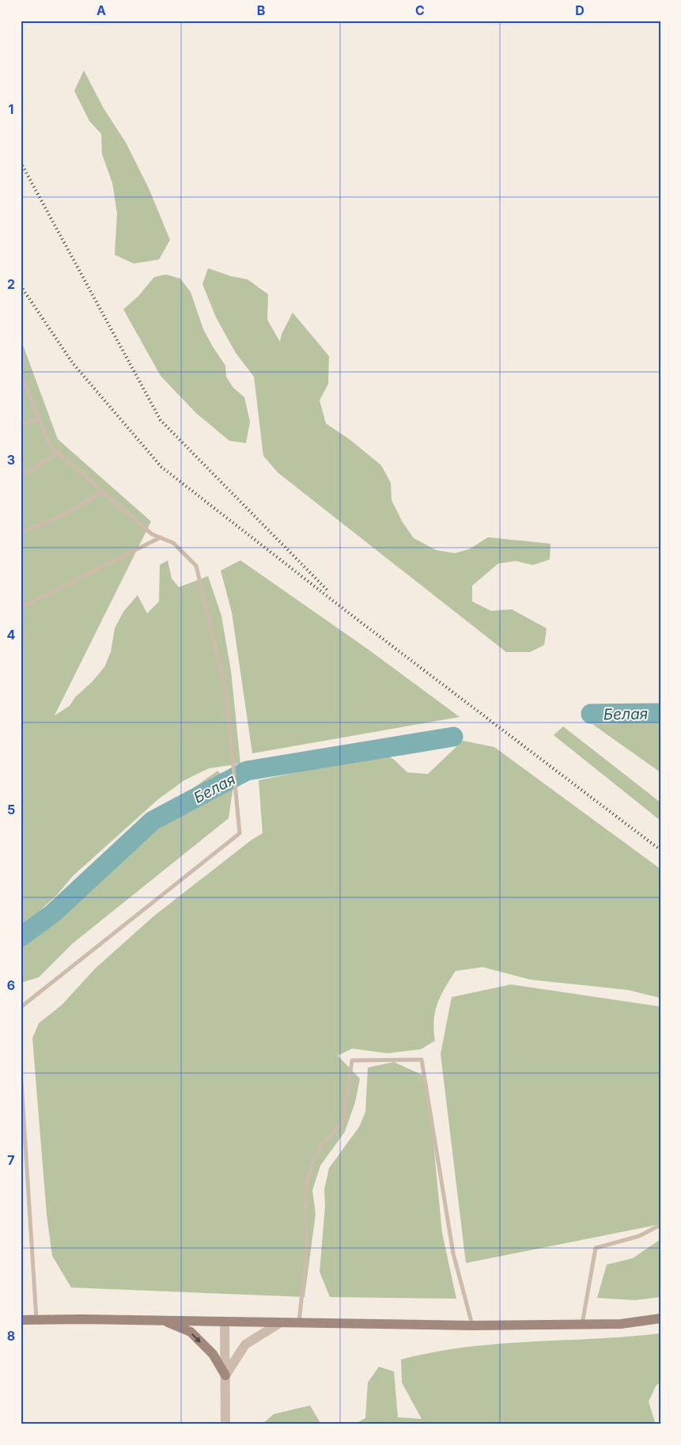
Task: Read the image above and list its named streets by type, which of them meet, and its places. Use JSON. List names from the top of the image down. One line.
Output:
{"water":["Белая"],"grid":{"columns":["A","B","C","D"],"rows":["1","2","3","4","5","6","7","8"]}}
